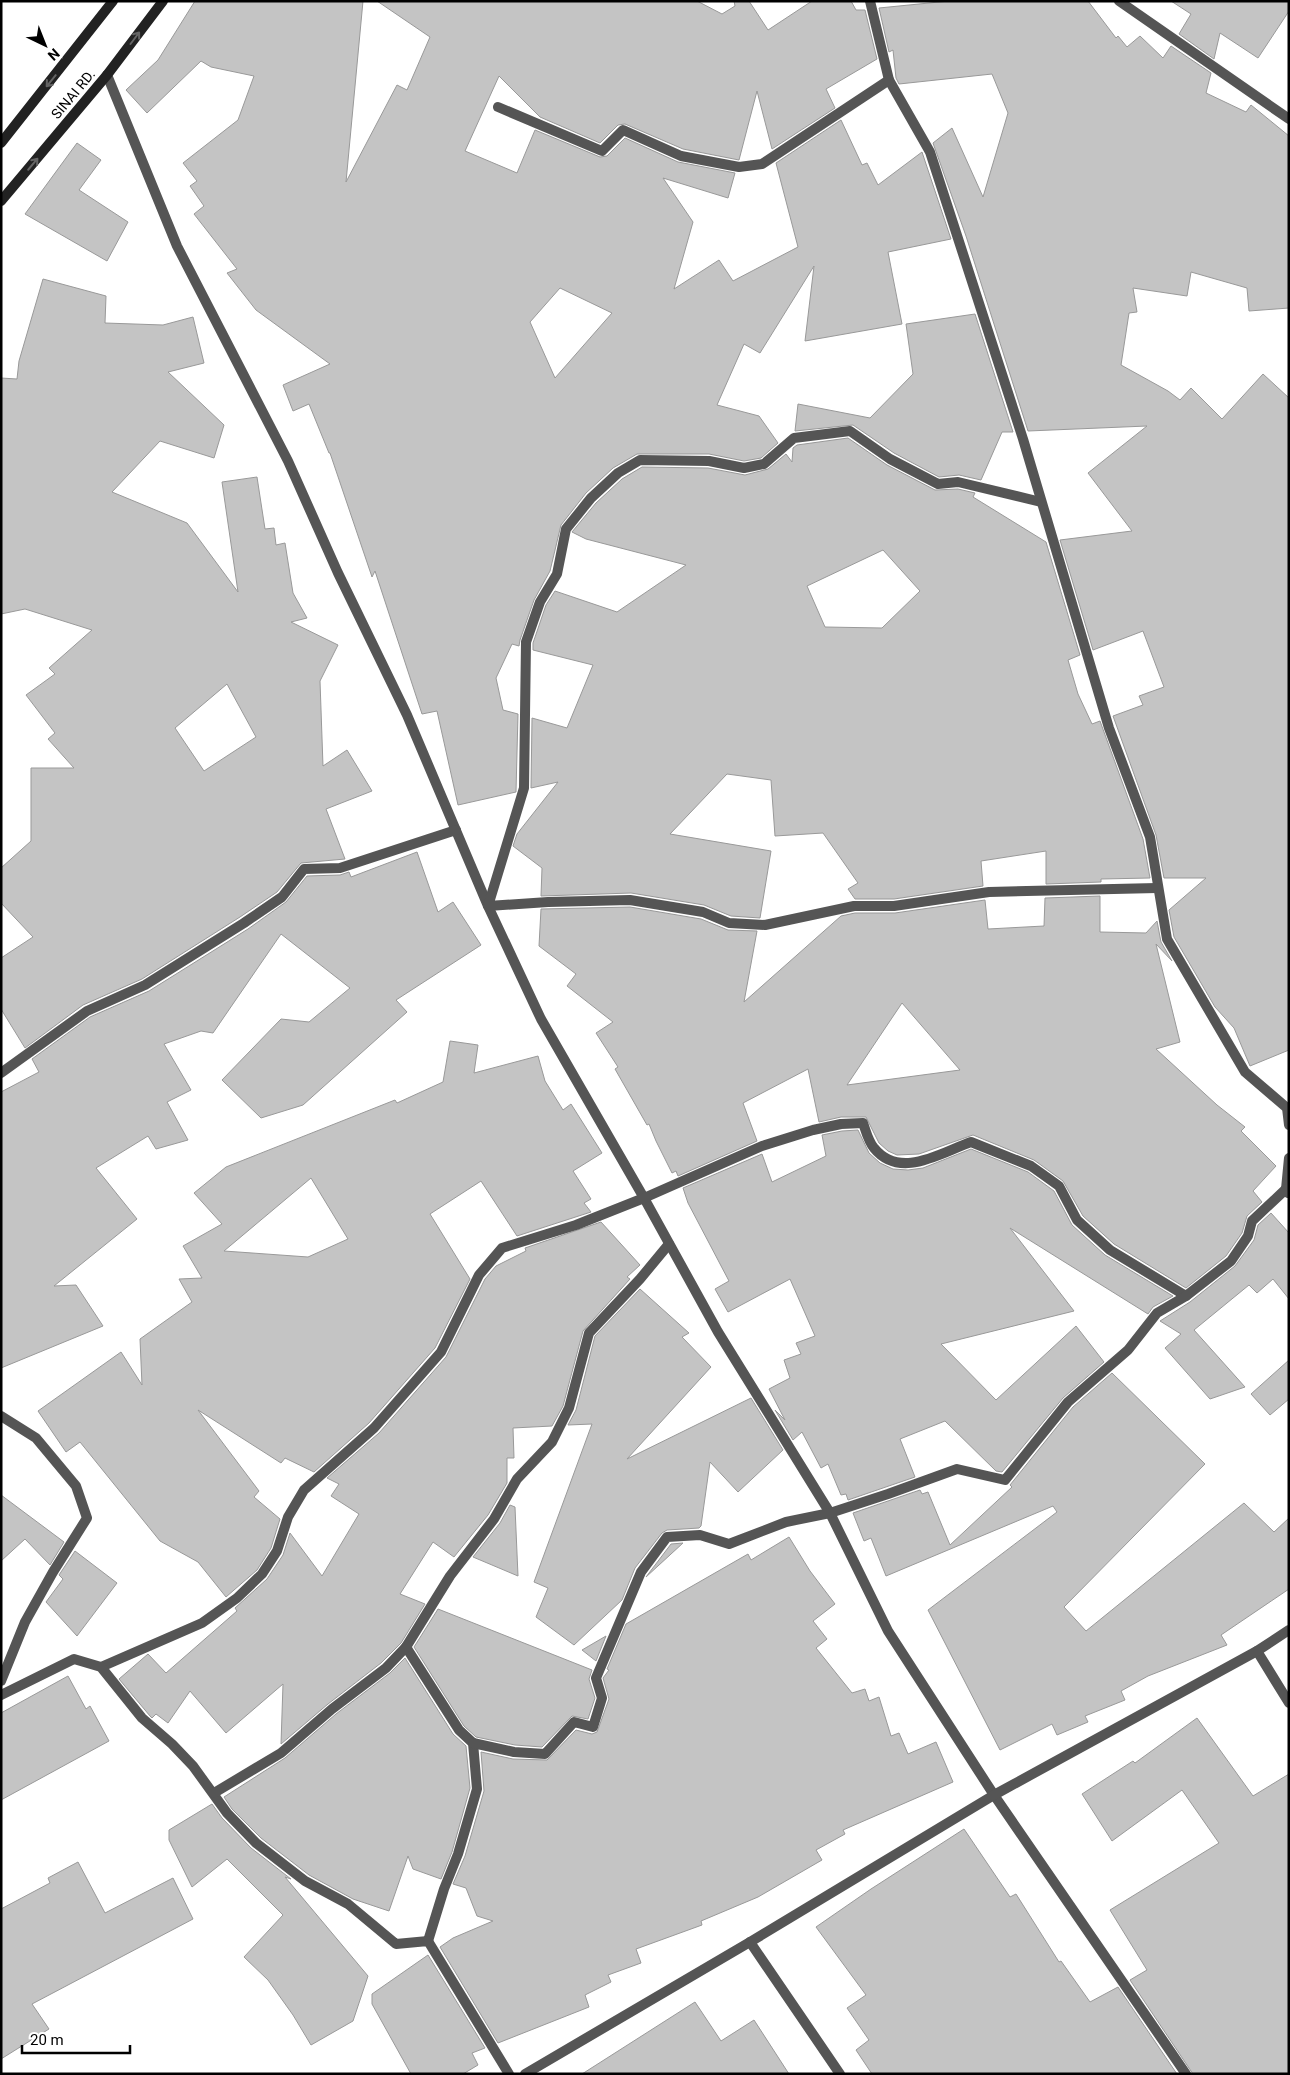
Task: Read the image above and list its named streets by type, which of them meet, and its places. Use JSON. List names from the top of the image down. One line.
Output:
{"streets":{"main road":["SINAI RD."]},"scale_bar":"20 m","north":"bottom right"}
